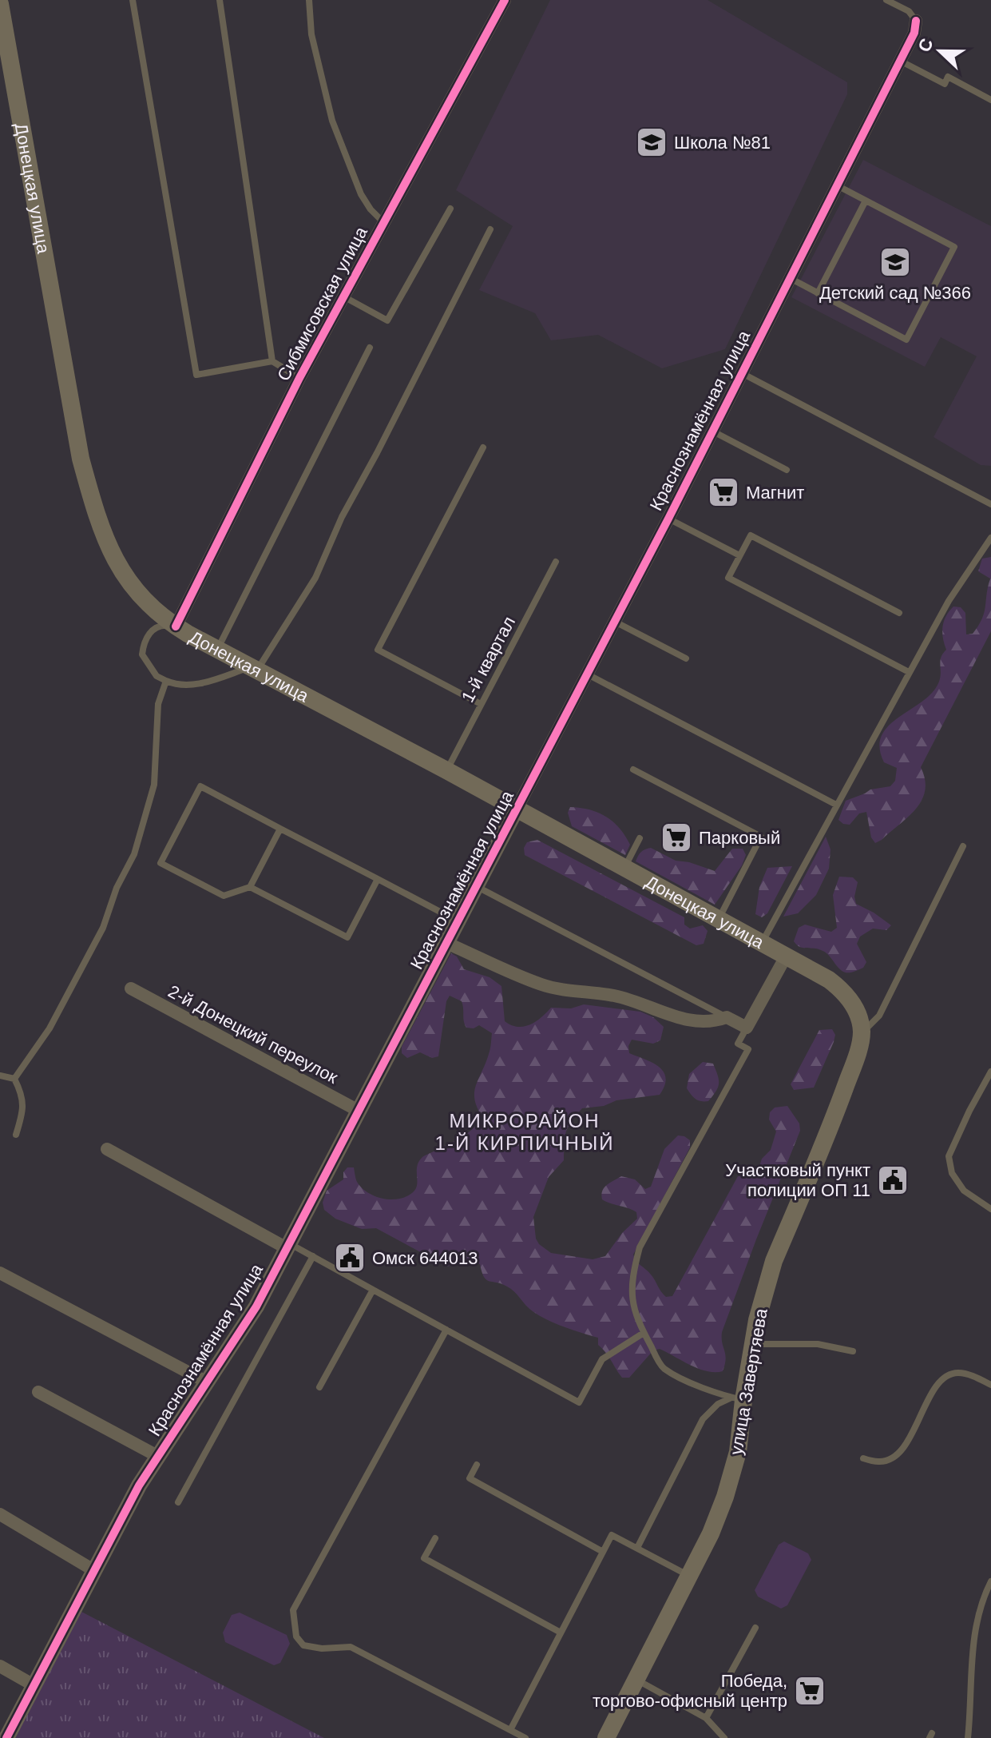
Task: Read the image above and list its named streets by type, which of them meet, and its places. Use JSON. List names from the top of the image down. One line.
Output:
{"streets":{"main road":["Донецкая улица","улица Завертяева"],"street":["Сибмисовская улица","Краснознамённая улица","2-й Донецкий переулок"],"lane":["1-й квартал"]},"crossings":[["Донецкая улица","Сибмисовская улица"],["Донецкая улица","Краснознамённая улица"],["Донецкая улица","1-й квартал"],["Донецкая улица","улица Завертяева"],["Краснознамённая улица","2-й Донецкий переулок"]],"districts":["МИКРОРАЙОН 1-Й КИРПИЧНЫЙ"],"places":{"school or university":["Школа №81","Детский сад №366"],"supermarket":["Магнит","Парковый","Победа, торгово-офисный центр"],"public building":["Участковый пункт полиции ОП 11","Омск 644013"]},"north":"left"}
